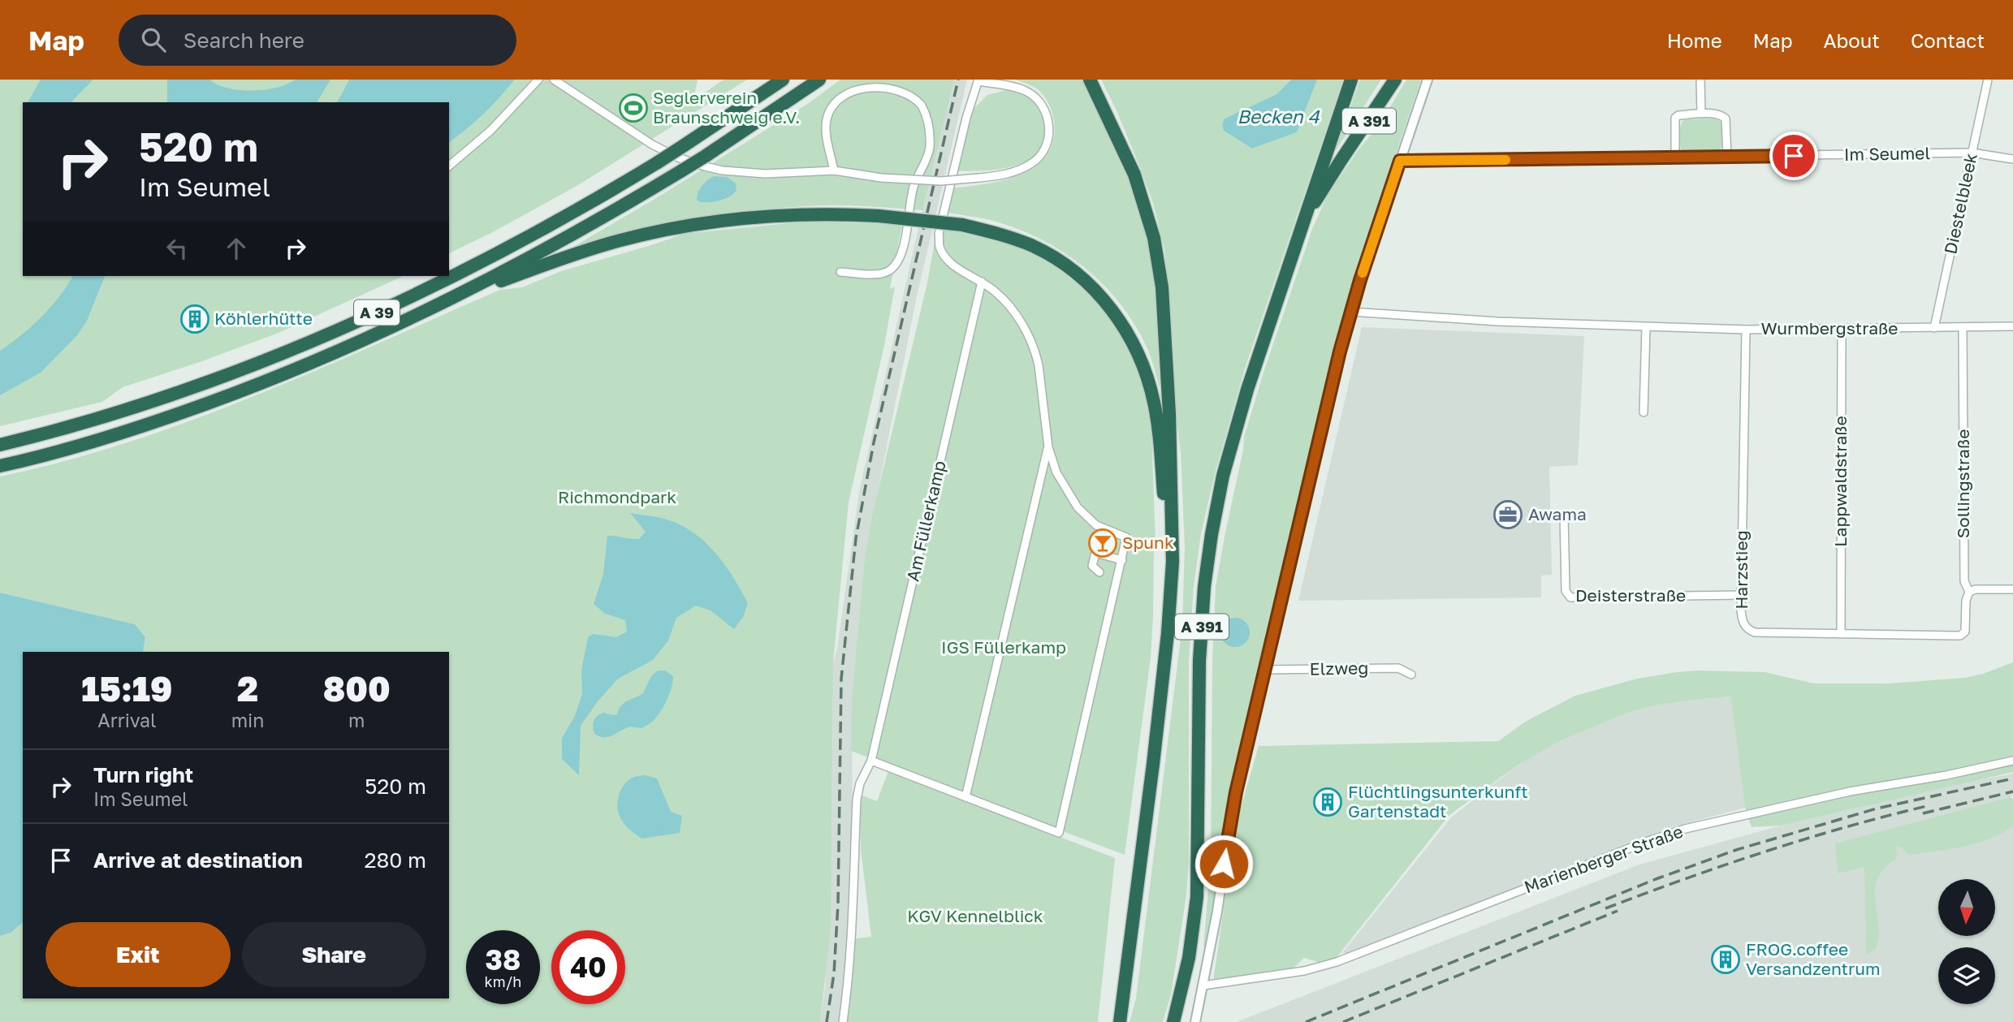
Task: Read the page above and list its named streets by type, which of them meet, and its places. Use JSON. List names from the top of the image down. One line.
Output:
{"streets":{"highway":["A 391","A 39"],"street":["Im Seumel","Diestelbleek","Wurmbergstraße","Lappwaldstraße","Sollingstraße","Am Füllerkamp","Harzstieg","Deisterstraße","Elzweg","Marienberger Straße"]},"crossings":[["Im Seumel","Diestelbleek"],["Diestelbleek","Wurmbergstraße"],["Wurmbergstraße","Lappwaldstraße"],["Wurmbergstraße","Sollingstraße"],["Wurmbergstraße","Harzstieg"],["Lappwaldstraße","Harzstieg"],["Sollingstraße","Harzstieg"],["Harzstieg","Deisterstraße"]],"water":["Becken 4"],"parks":["Richmondpark","IGS Füllerkamp","KGV Kennelblick"],"places":{"sports":["Seglerverein Braunschweig e.V."],"building":["Köhlerhütte","Flüchtlingsunterkunft Gartenstadt","FROG.coffee Versandzentrum"],"office":["Awama"],"bar":["Spunk"]},"north":"bottom","page":{"header":"Map","search":"Search here","nav":["Home","Map","About","Contact"],"turn":["520 m","Im Seumel"],"eta":["15:19","Arrival","2","min","800","m"],"list":[{"name":"Turn right","note":"Im Seumel","value":"520 m"},{"name":"Arrive at destination","value":"280 m"}],"buttons":["Exit","Share"],"speed":"38 km/h","limit":"40"}}
